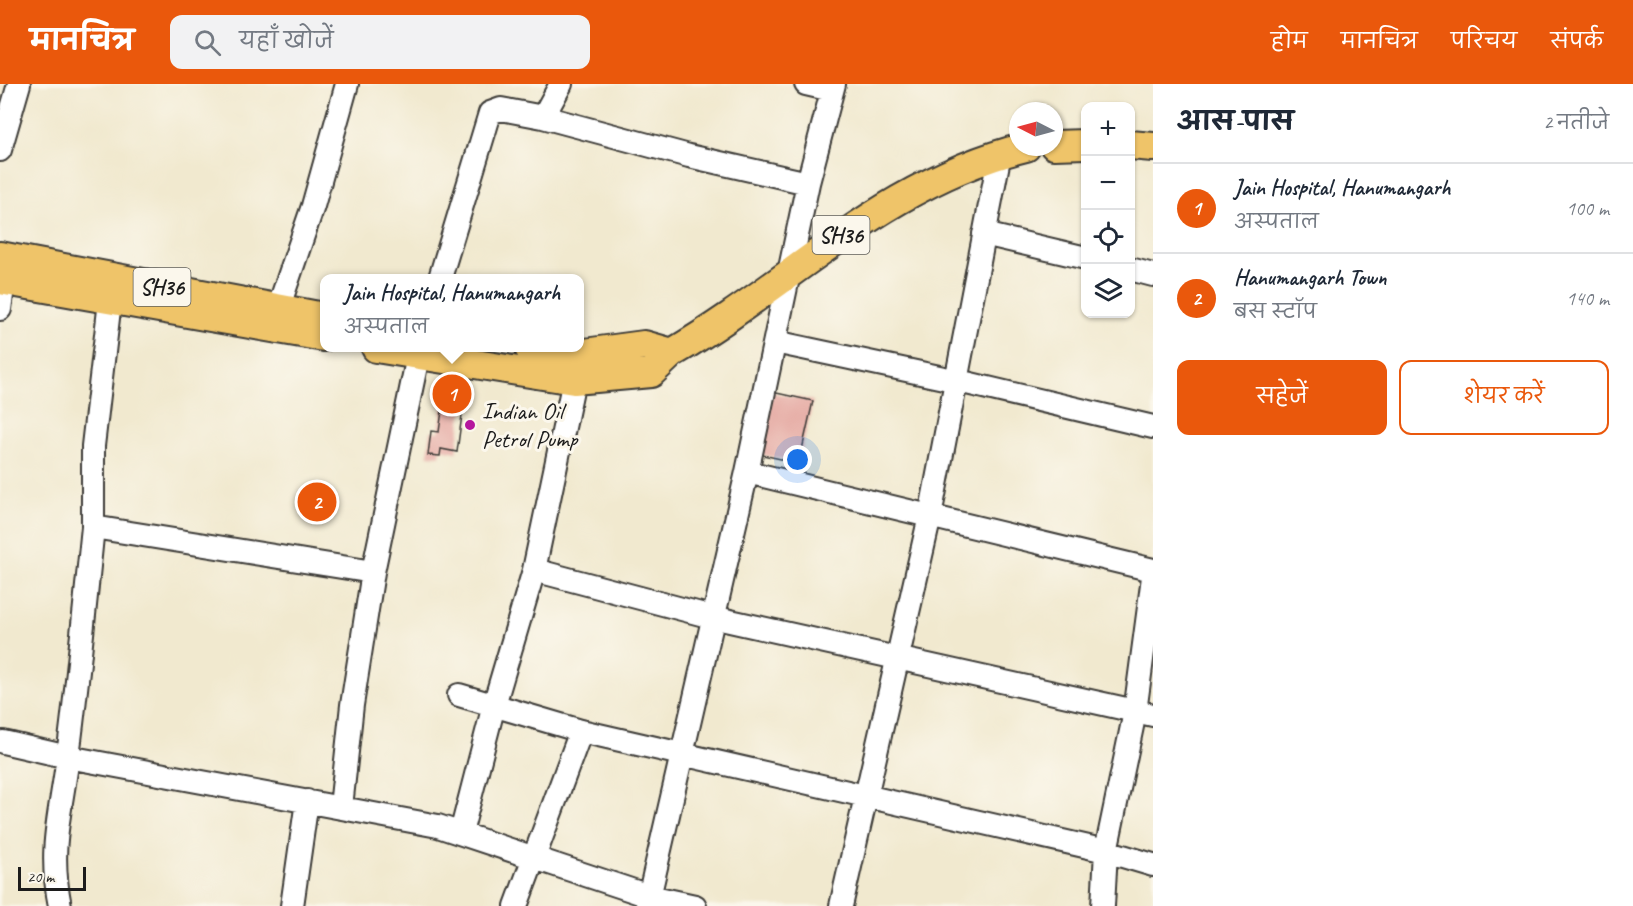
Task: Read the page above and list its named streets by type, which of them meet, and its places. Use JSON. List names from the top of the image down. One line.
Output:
{"streets":{"main road":["SH36"]},"places":["Indian Oil Petrol Pump"],"scale_bar":"20 m","north":"left","page":{"header":"मानचित्र","search":"यहाँ खोजें","nav":["होम","मानचित्र","परिचय","संपर्क"],"heading":["आस-पास","2 नतीजे"],"map_buttons":["+","−"],"list":[{"mark":"1","name":"Jain Hospital, Hanumangarh","note":"अस्पताल","value":"100 m"},{"mark":"2","name":"Hanumangarh Town","note":"बस स्टॉप","value":"140 m"}],"popup":["Jain Hospital, Hanumangarh","अस्पताल"],"buttons":["सहेजें","शेयर करें"],"pins":["1","2"],"scale":"20 m"}}
